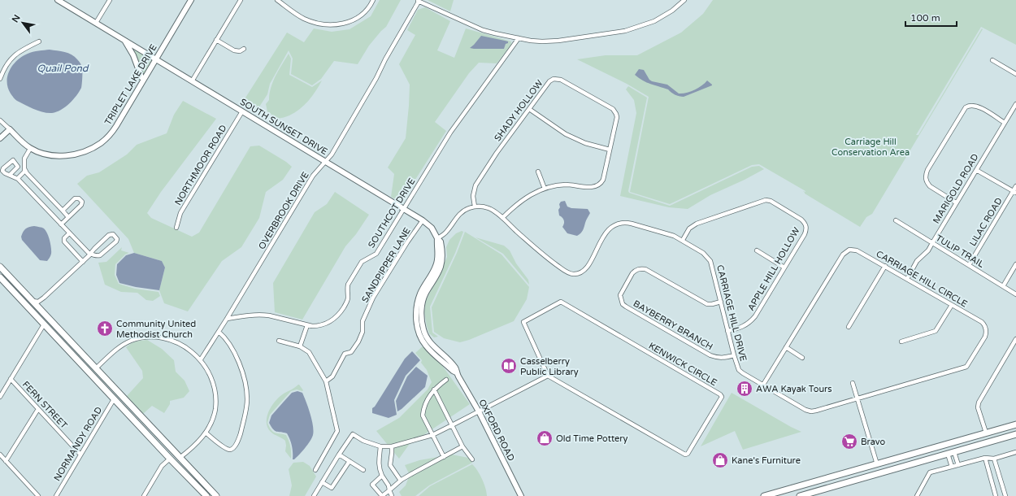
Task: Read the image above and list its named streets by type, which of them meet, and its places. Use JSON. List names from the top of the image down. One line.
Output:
{"streets":{"street":["TRIPLET LAKE DRIVE","SHADY HOLLOW","SOUTH SUNSET DRIVE","NORTHMOOR ROAD","MARIGOLD ROAD","OVERBROOK DRIVE","SOUTHCOT DRIVE","LILAC ROAD","TULIP TRAIL","SANDPIPPER LANE","APPLE HILL HOLLOW","CARRIAGE HILL CIRCLE","CARRIAGE HILL DRIVE","BAYBERRY BRANCH","KENWICK CIRCLE","FERN STREET","OXFORD ROAD","NORMANDY ROAD"]},"crossings":[["TRIPLET LAKE DRIVE","SOUTH SUNSET DRIVE"],["SHADY HOLLOW","CARRIAGE HILL DRIVE"],["SOUTH SUNSET DRIVE","NORTHMOOR ROAD"],["SOUTH SUNSET DRIVE","OVERBROOK DRIVE"],["SOUTH SUNSET DRIVE","SOUTHCOT DRIVE"],["SOUTH SUNSET DRIVE","OXFORD ROAD"],["MARIGOLD ROAD","TULIP TRAIL"],["MARIGOLD ROAD","CARRIAGE HILL CIRCLE"],["OVERBROOK DRIVE","SOUTHCOT DRIVE"],["SOUTHCOT DRIVE","OXFORD ROAD"],["LILAC ROAD","TULIP TRAIL"],["SANDPIPPER LANE","OXFORD ROAD"],["APPLE HILL HOLLOW","CARRIAGE HILL DRIVE"],["CARRIAGE HILL CIRCLE","CARRIAGE HILL DRIVE"],["CARRIAGE HILL DRIVE","BAYBERRY BRANCH"],["FERN STREET","NORMANDY ROAD"]],"water":["Quail Pond"],"parks":["Carriage Hill Conservation Area"],"places":{"church":["Community United Methodist Church"],"library":["Casselberry Public Library"],"building":["AWA Kayak Tours"],"shop":["Old Time Pottery","Kane's Furniture"],"supermarket":["Bravo"]},"scale_bar":"100 m","north":"top left"}
